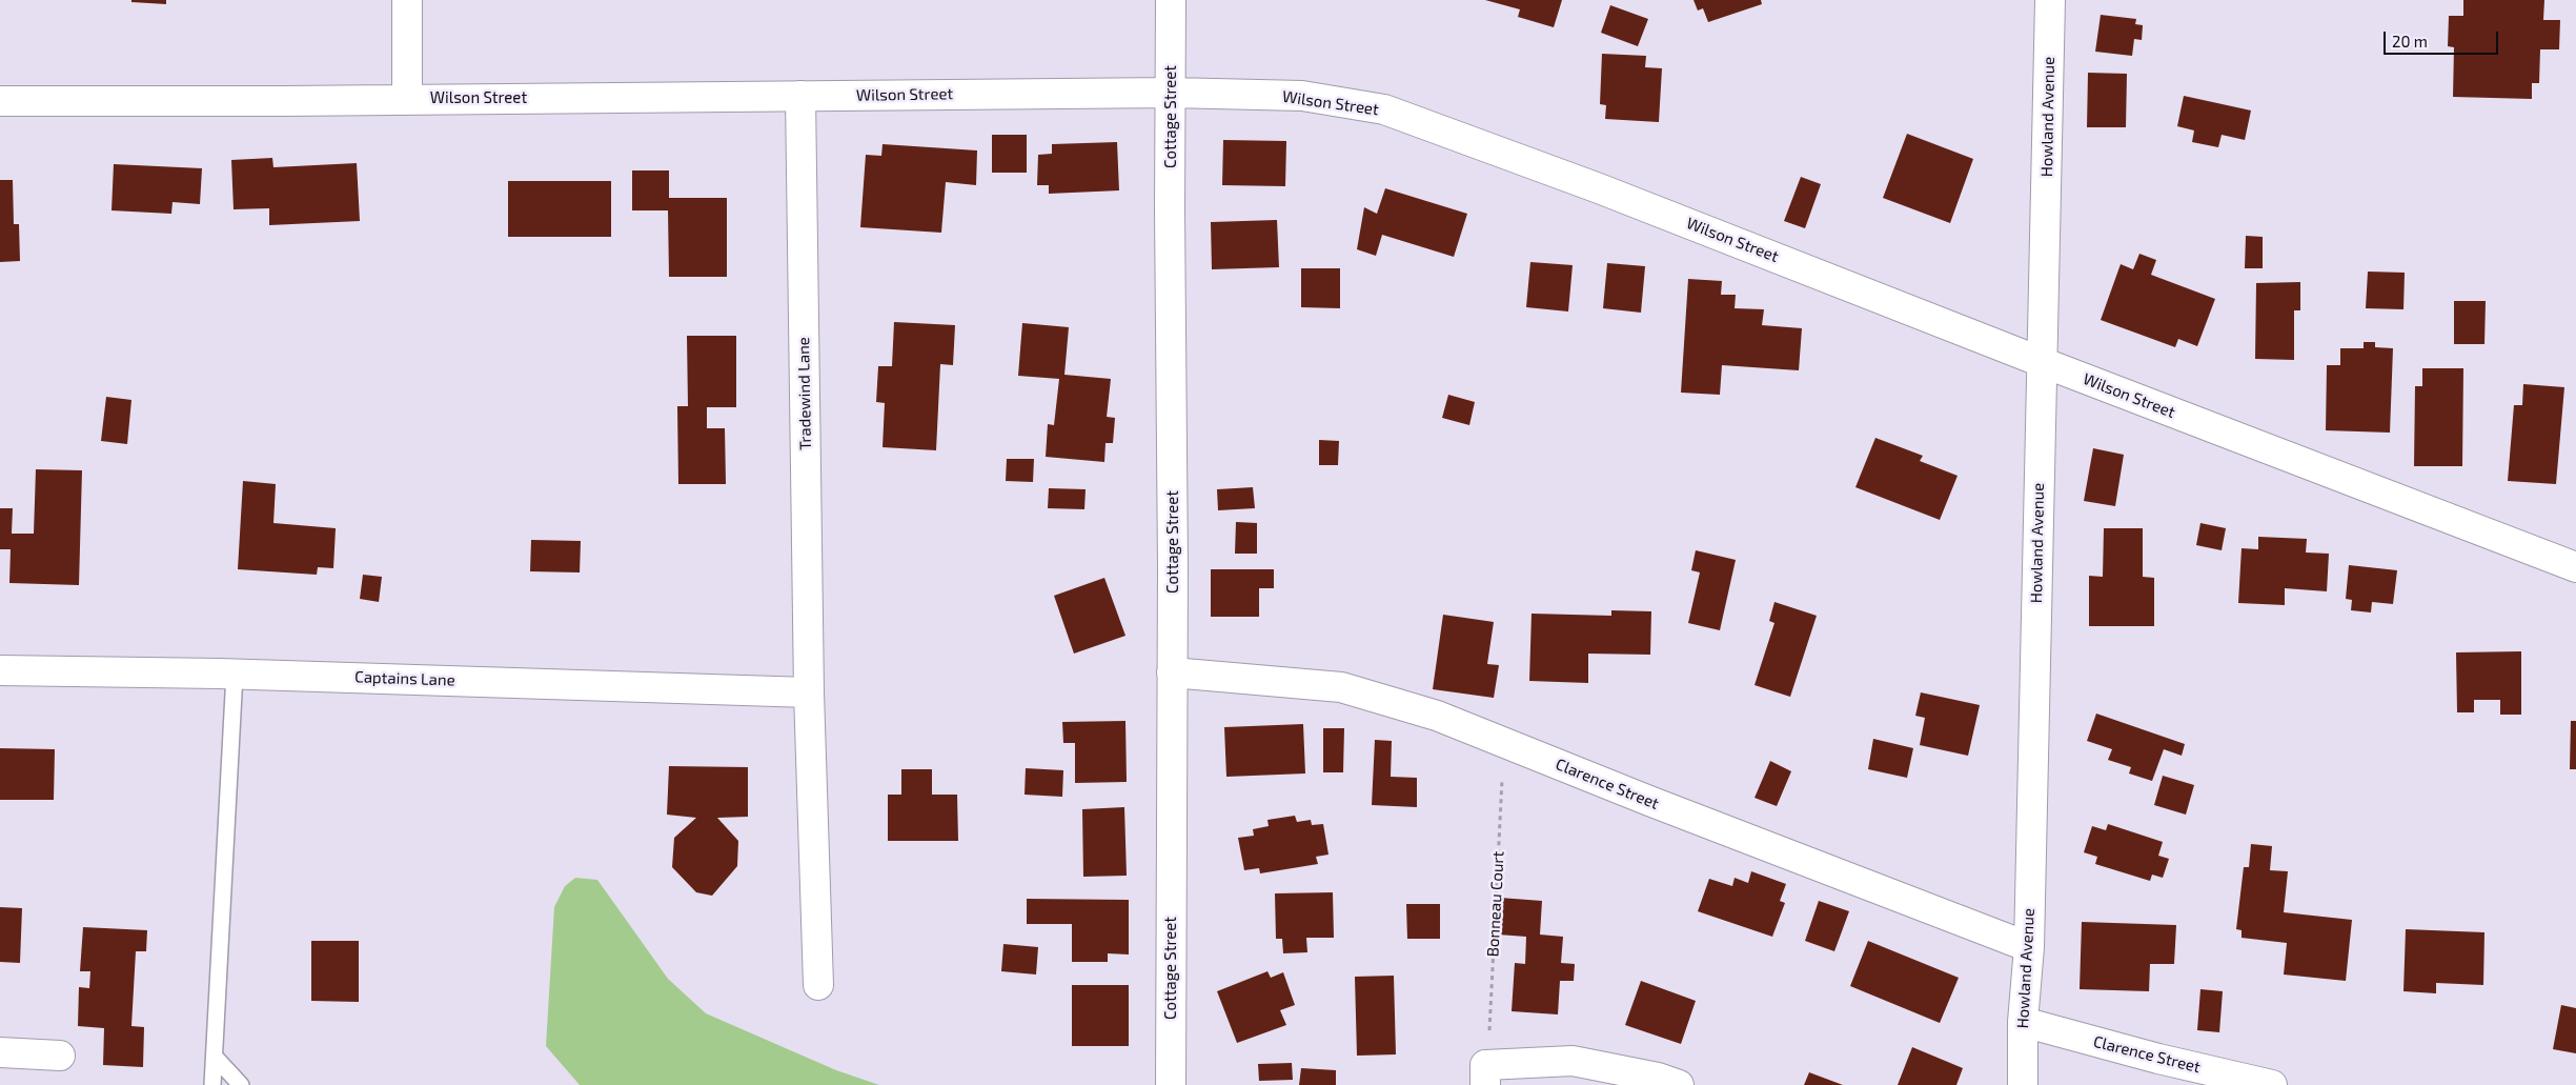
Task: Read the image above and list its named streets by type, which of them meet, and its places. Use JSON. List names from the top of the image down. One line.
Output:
{"streets":{"street":["Wilson Street","Cottage Street","Howland Avenue","Tradewind Lane","Captains Lane","Clarence Street"],"path":["Bonneau Court"]},"crossings":[["Wilson Street","Cottage Street"],["Wilson Street","Howland Avenue"],["Wilson Street","Tradewind Lane"],["Cottage Street","Clarence Street"],["Howland Avenue","Clarence Street"],["Tradewind Lane","Captains Lane"],["Clarence Street","Bonneau Court"]],"scale_bar":"20 m"}
